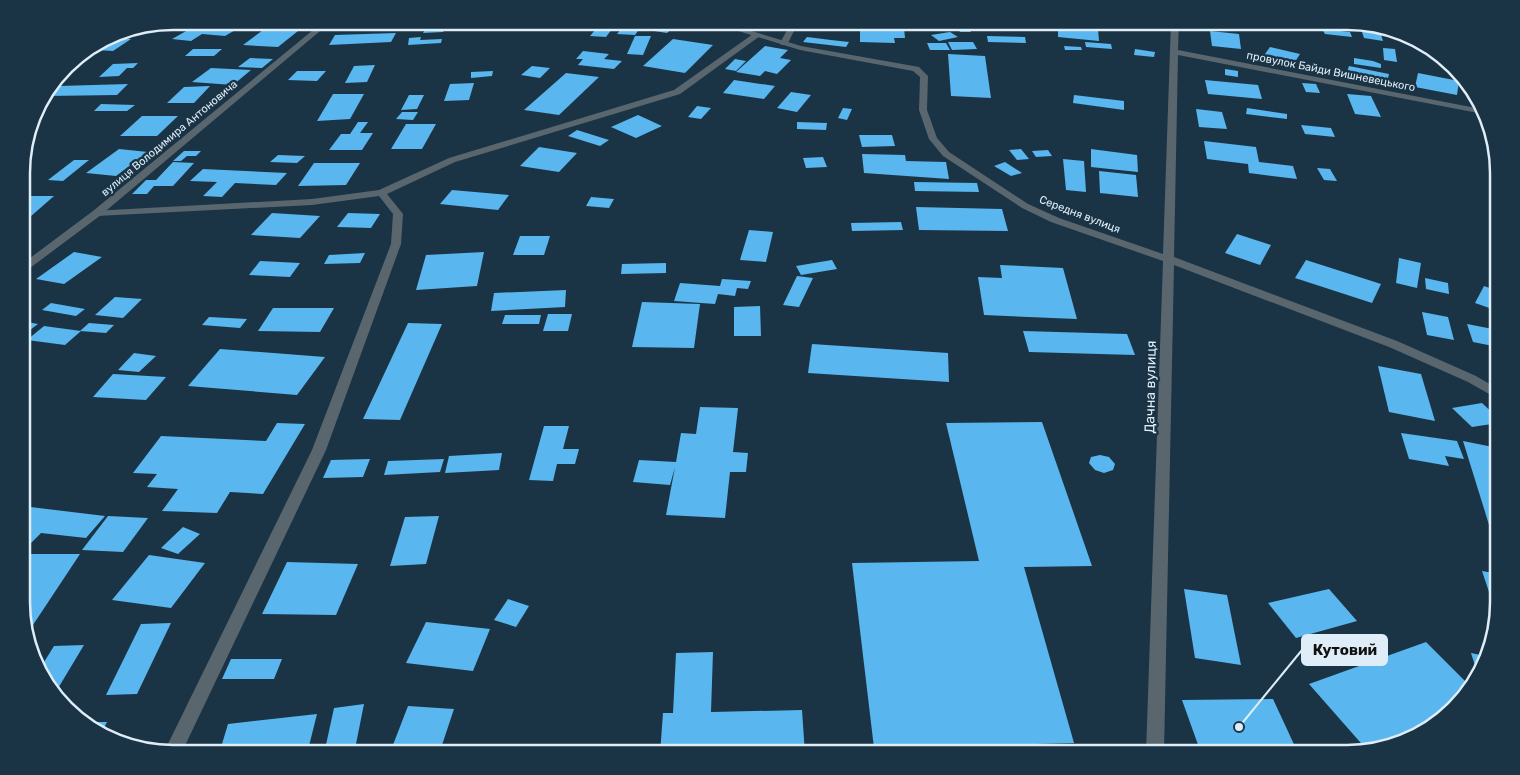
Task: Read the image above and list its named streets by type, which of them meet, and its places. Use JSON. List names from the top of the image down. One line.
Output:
{"streets":{"street":["провулок Байди Вишневецького","вулиця Володимира Антоновича","Середня вулиця","Дачна вулиця"]},"crossings":[["провулок Байди Вишневецького","Дачна вулиця"],["Середня вулиця","Дачна вулиця"]],"places":["Кутовий"]}
